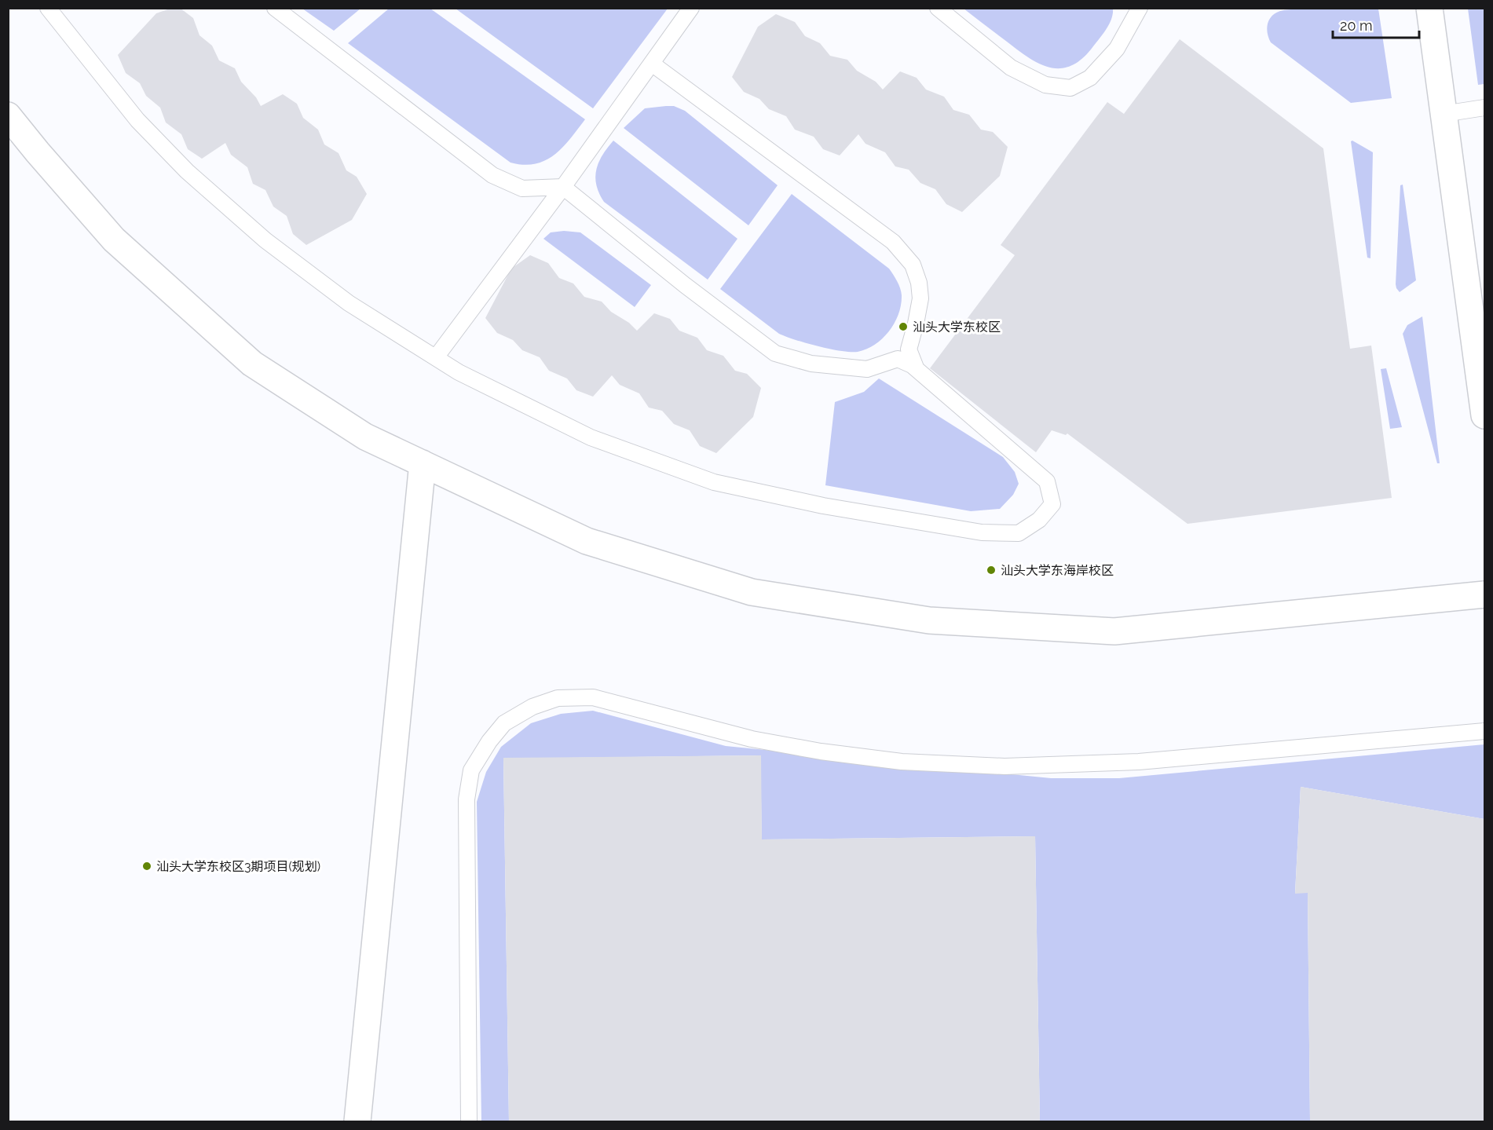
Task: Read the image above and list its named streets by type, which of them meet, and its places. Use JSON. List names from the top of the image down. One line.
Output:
{"places":["汕头大学东校区","汕头大学东海岸校区","汕头大学东校区3期项目(规划)"],"scale_bar":"20 m"}
